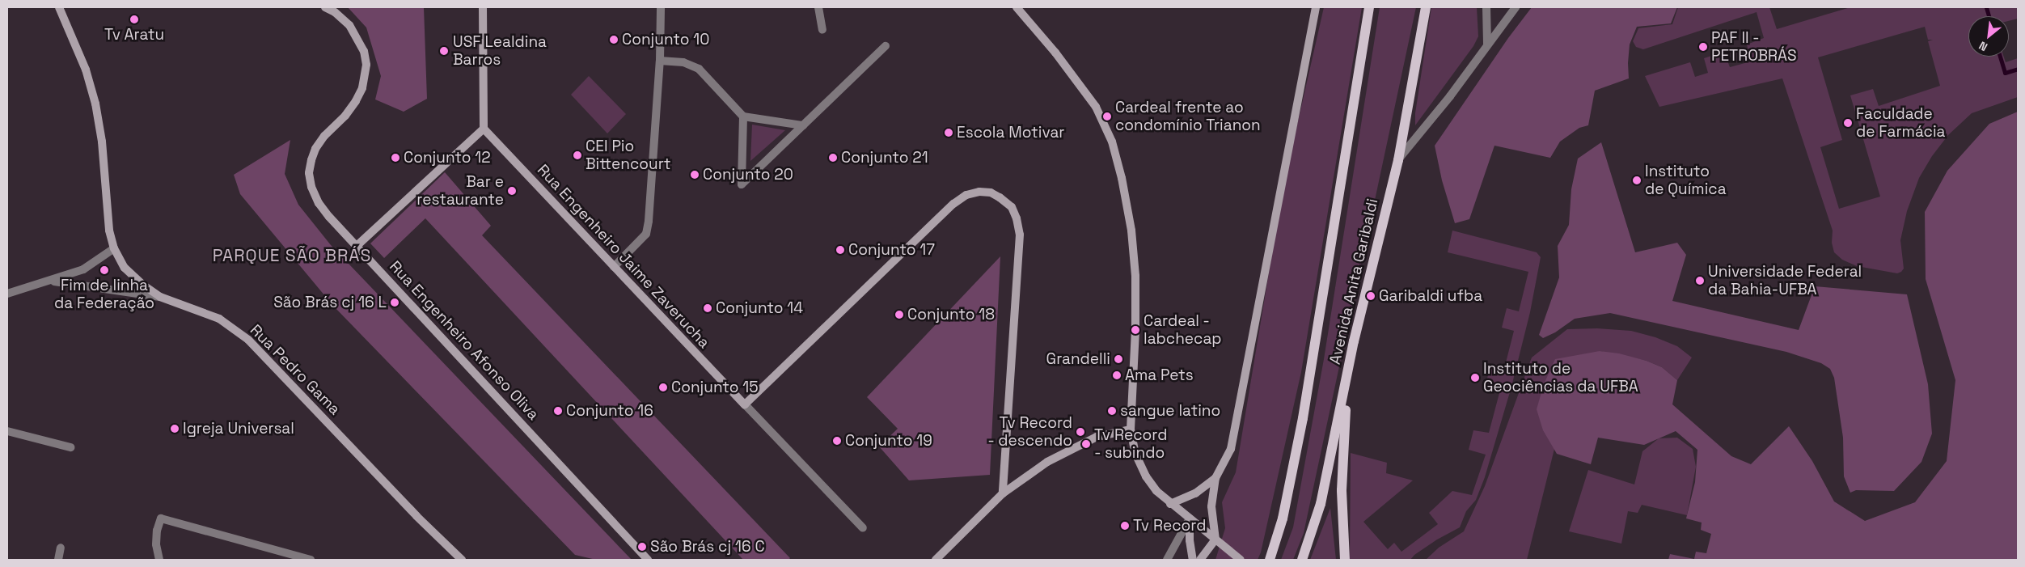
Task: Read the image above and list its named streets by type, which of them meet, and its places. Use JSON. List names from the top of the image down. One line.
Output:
{"streets":{"main road":["Avenida Anita Garibaldi"],"street":["Rua Engenheiro Jaime Zaverucha","Rua Engenheiro Afonso Oliva","Rua Pedro Gama"]},"districts":["PARQUE SÃO BRÁS"],"places":["Tv Aratu","Conjunto 10","PAF II - PETROBRÁS","USF Lealdina Barros","Cardeal frente ao condomínio Trianon","Faculdade de Farmácia","Escola Motivar","CEI Pio Bittencourt","Conjunto 12","Conjunto 21","Conjunto 20","Instituto de Química","Bar e restaurante","Conjunto 17","Fim de linha da Federação","Universidade Federal da Bahia-UFBA","Garibaldi ufba","São Brás cj 16 L","Conjunto 14","Conjunto 18","Cardeal - labchecap","Grandelli","Ama Pets","Instituto de Geociências da UFBA","Conjunto 15","Conjunto 16","sangue latino","Igreja Universal","Tv Record - descendo","Conjunto 19","Tv Record - subindo","Tv Record","São Brás cj 16 C"],"north":"bottom left"}
